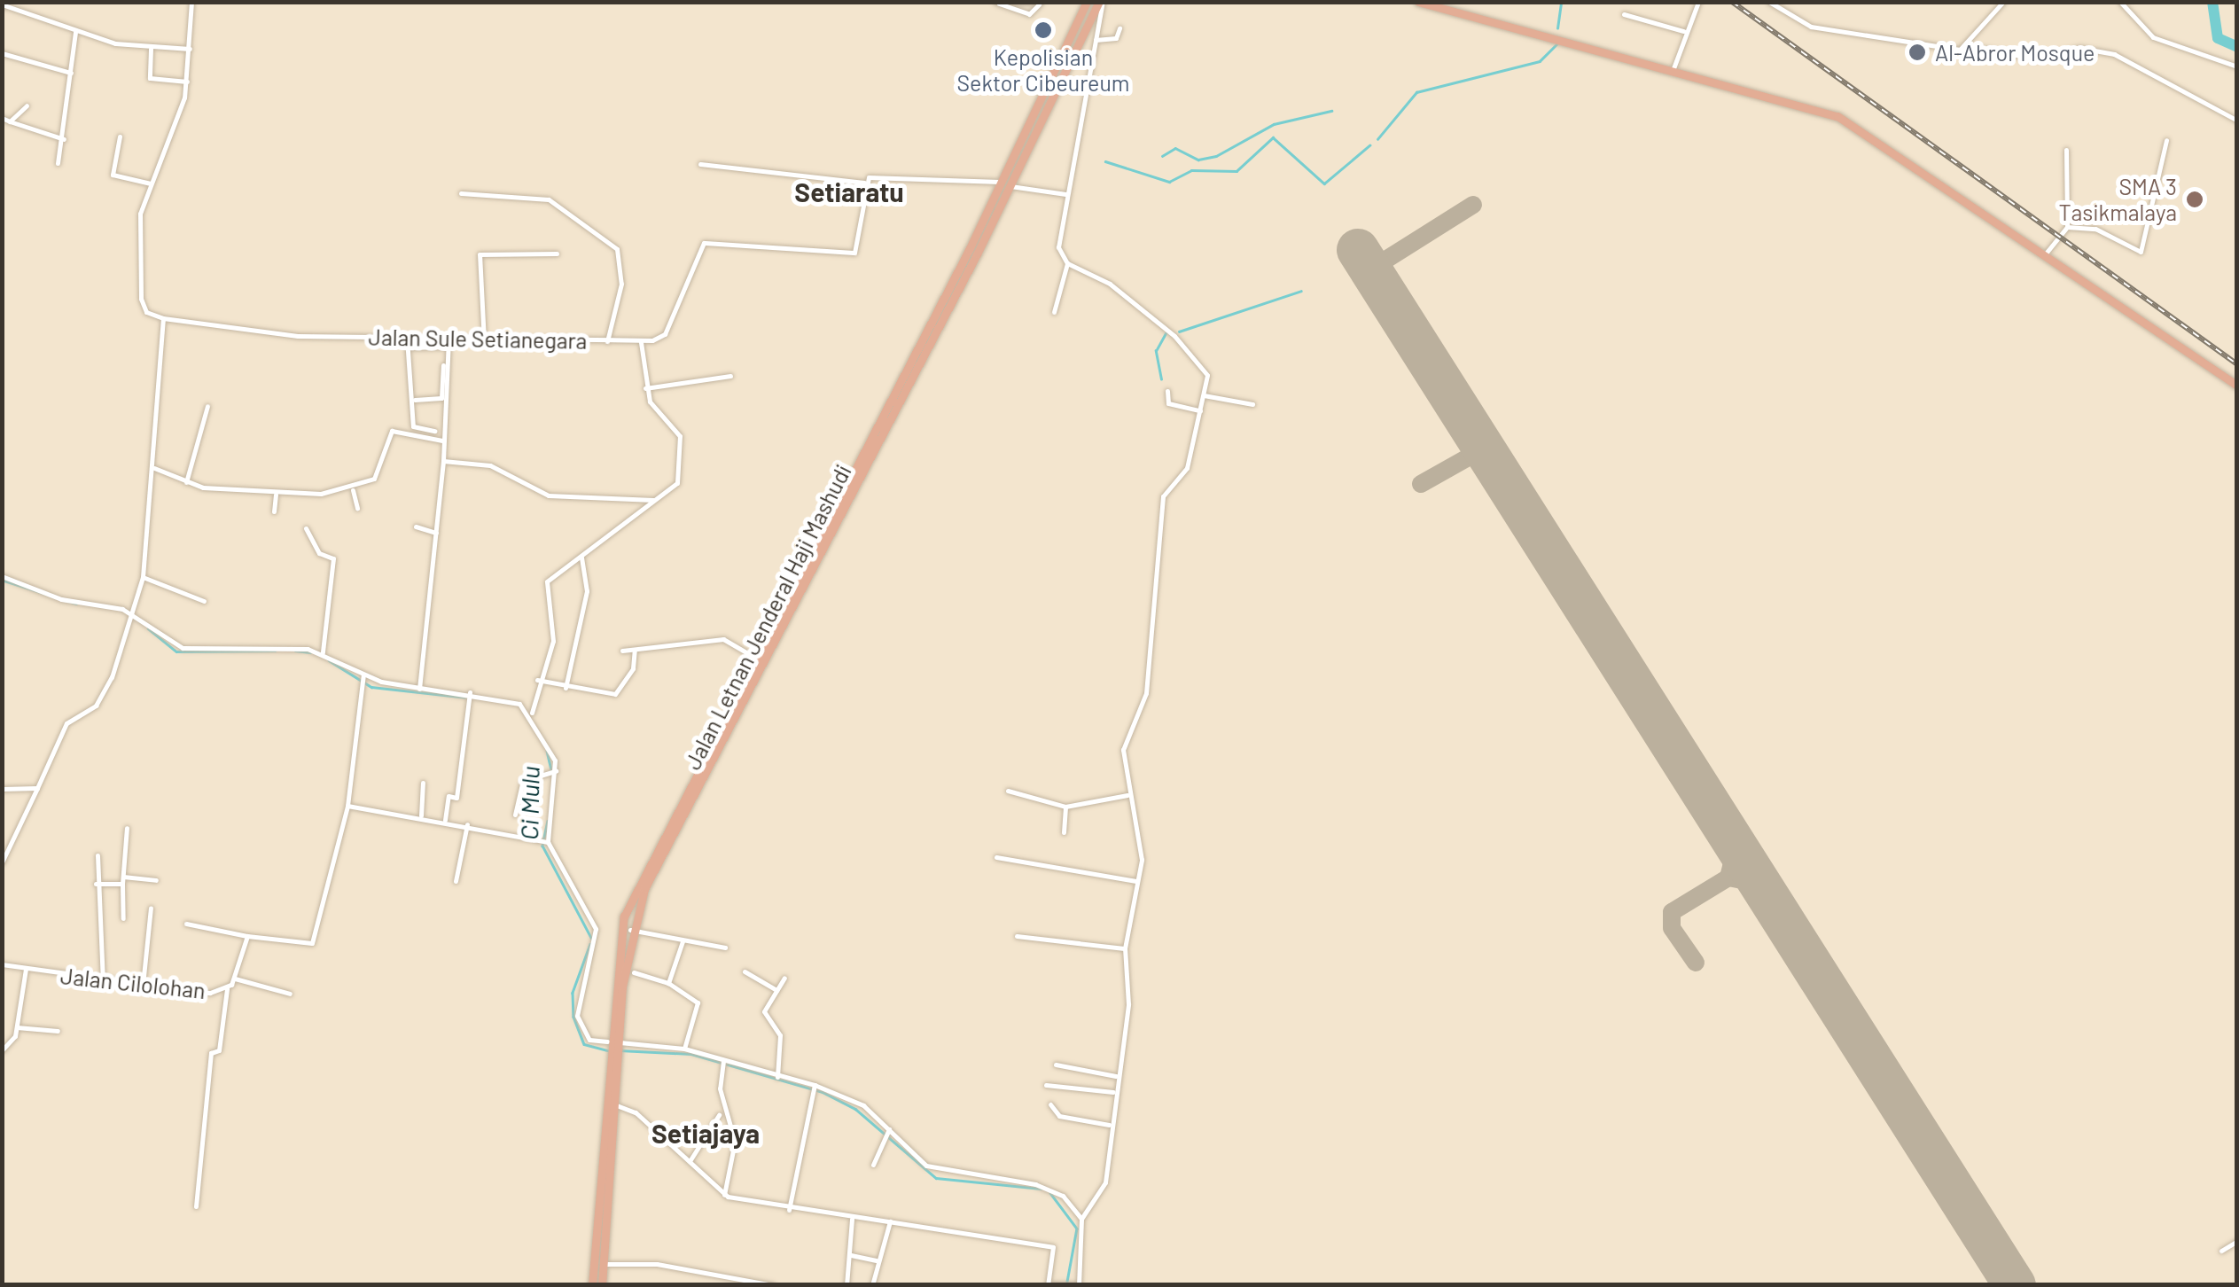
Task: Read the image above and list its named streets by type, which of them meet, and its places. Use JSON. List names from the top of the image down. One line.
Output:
{"streets":{"main road":["Jalan Letnan Jenderal Haji Mashudi"],"street":["Jalan Sule Setianegara","Jalan Cilolohan"]},"districts":["Setiaratu","Setiajaya"],"water":["Ci Mulu"],"places":["Kepolisian Sektor Cibeureum","Al-Abror Mosque","SMA 3 Tasikmalaya"]}
